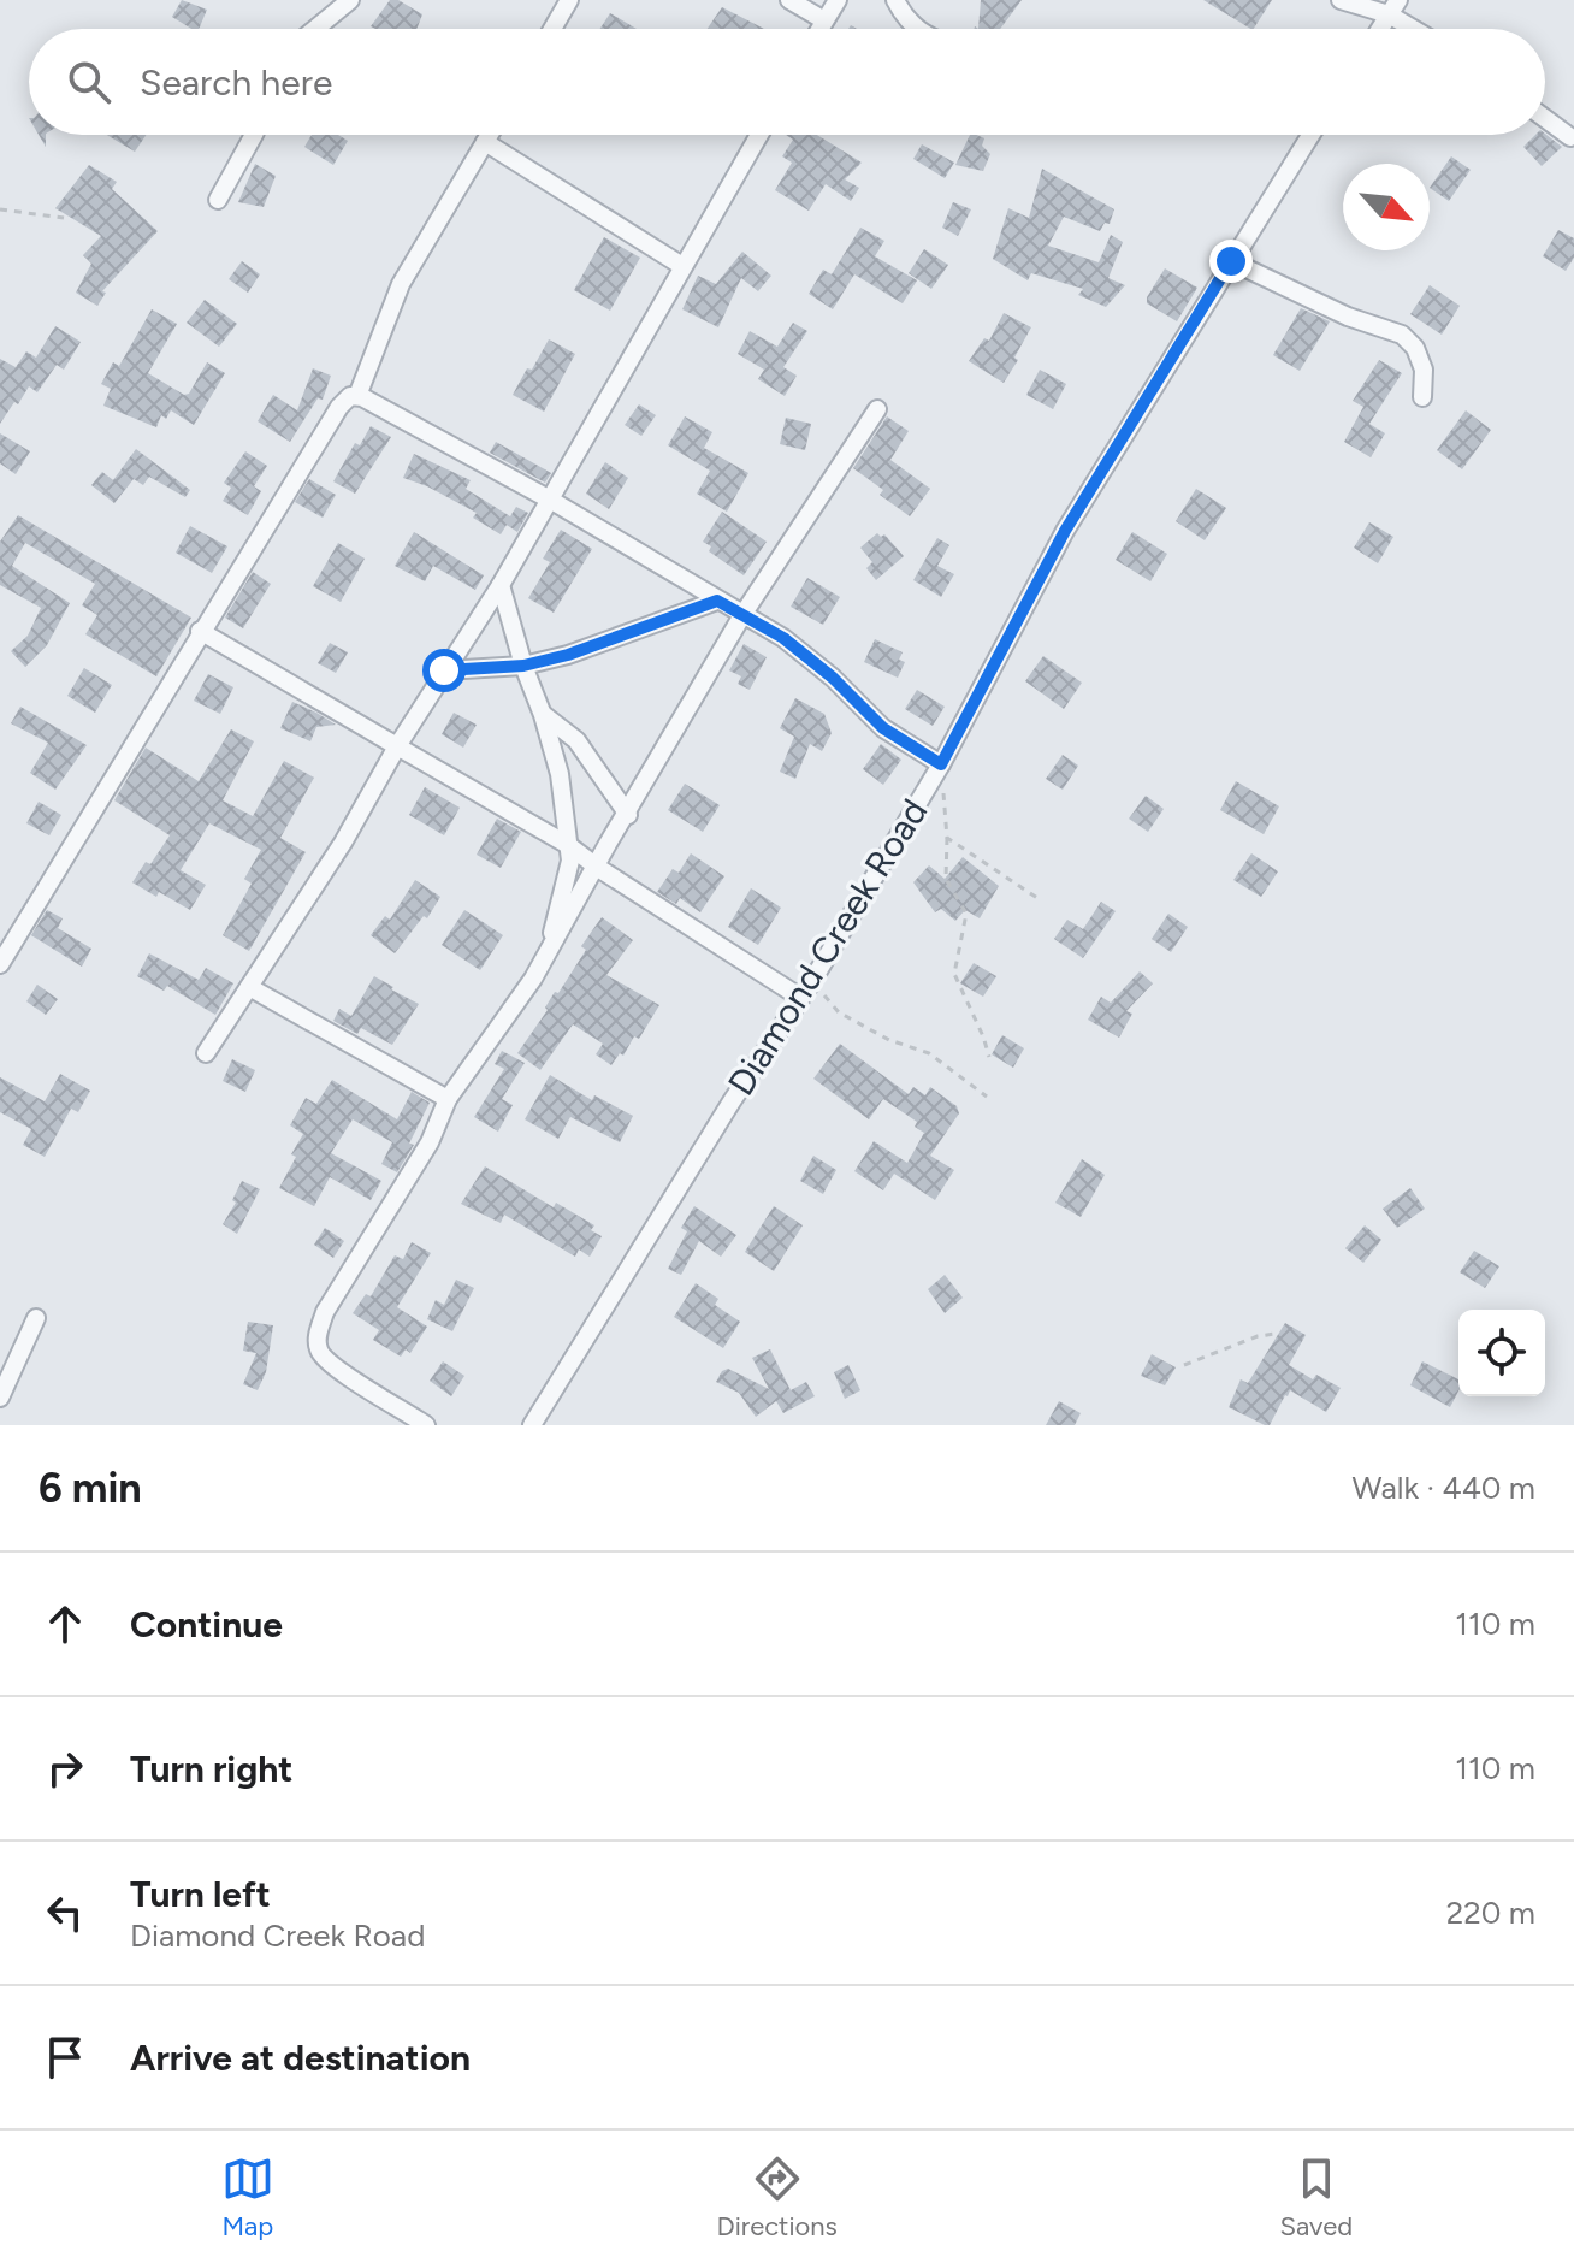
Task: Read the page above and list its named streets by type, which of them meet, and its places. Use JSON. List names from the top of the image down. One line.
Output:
{"streets":{"street":["Diamond Creek Road"]},"north":"bottom right","page":{"search":"Search here","heading":["6 min","Walk · 440 m"],"list":[["Continue","110 m"],["Turn right","110 m"],["Turn left","Diamond Creek Road","220 m"],"Arrive at destination"],"nav":["Map","Directions","Saved"]}}
